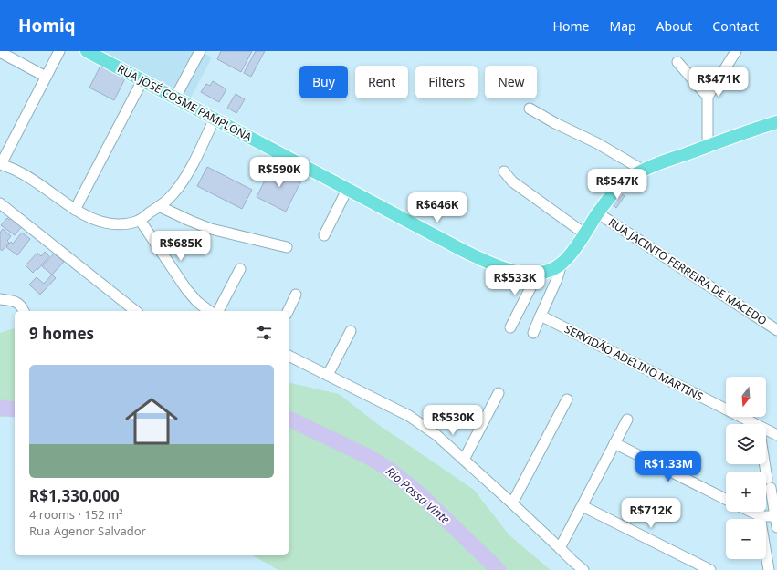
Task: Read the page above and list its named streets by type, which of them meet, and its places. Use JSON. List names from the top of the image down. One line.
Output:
{"streets":{"main road":["RUA JOSÉ COSME PAMPLONA"],"street":["RUA JACINTO FERREIRA DE MACEDO","SERVIDÃO ADELINO MARTINS"]},"crossings":[["RUA JOSÉ COSME PAMPLONA","RUA JACINTO FERREIRA DE MACEDO"]],"water":["Rio Passa Vinte"],"north":"bottom","page":{"header":"Homiq","nav":["Home","Map","About","Contact"],"chip":["Buy","Rent","Filters","New"],"price":["R$471K","R$590K","R$547K","R$646K","R$685K","R$533K","R$530K","R$1.33M","R$712K"],"heading":"9 homes","list":[{"name":"R$1,330,000","note":"4 rooms · 152 m² · Rua Agenor Salvador"}],"map_buttons":["+","−"]}}
